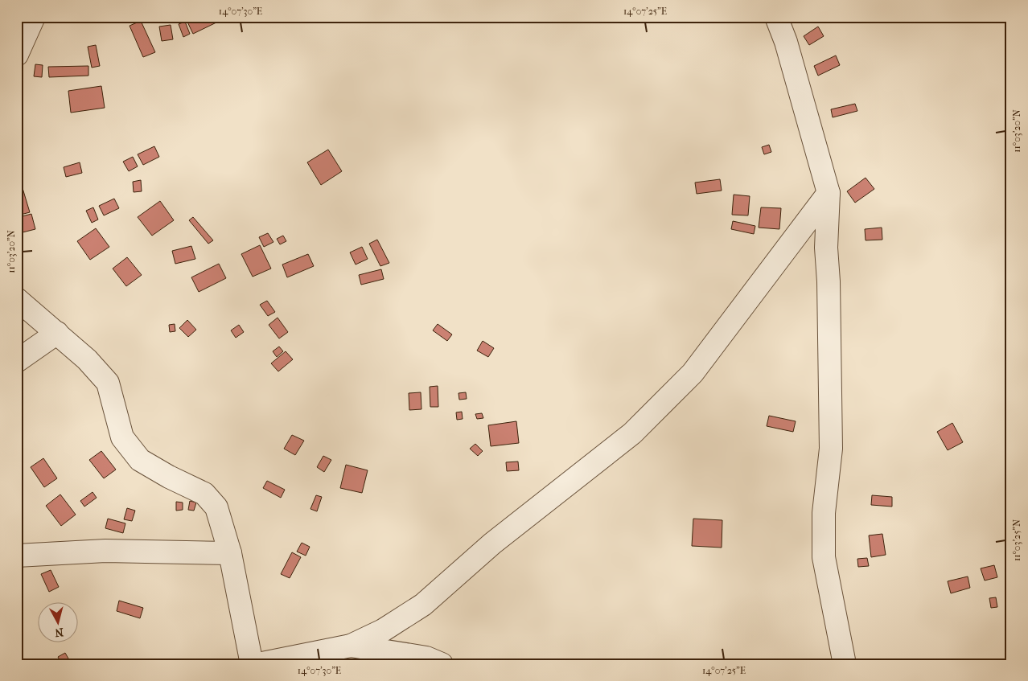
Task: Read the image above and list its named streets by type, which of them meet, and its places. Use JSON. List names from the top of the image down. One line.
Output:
{"north":"bottom","coordinates":["14°07'30\"E","14°07'25\"E","11°03'20\"N","11°03'25\"N"]}
